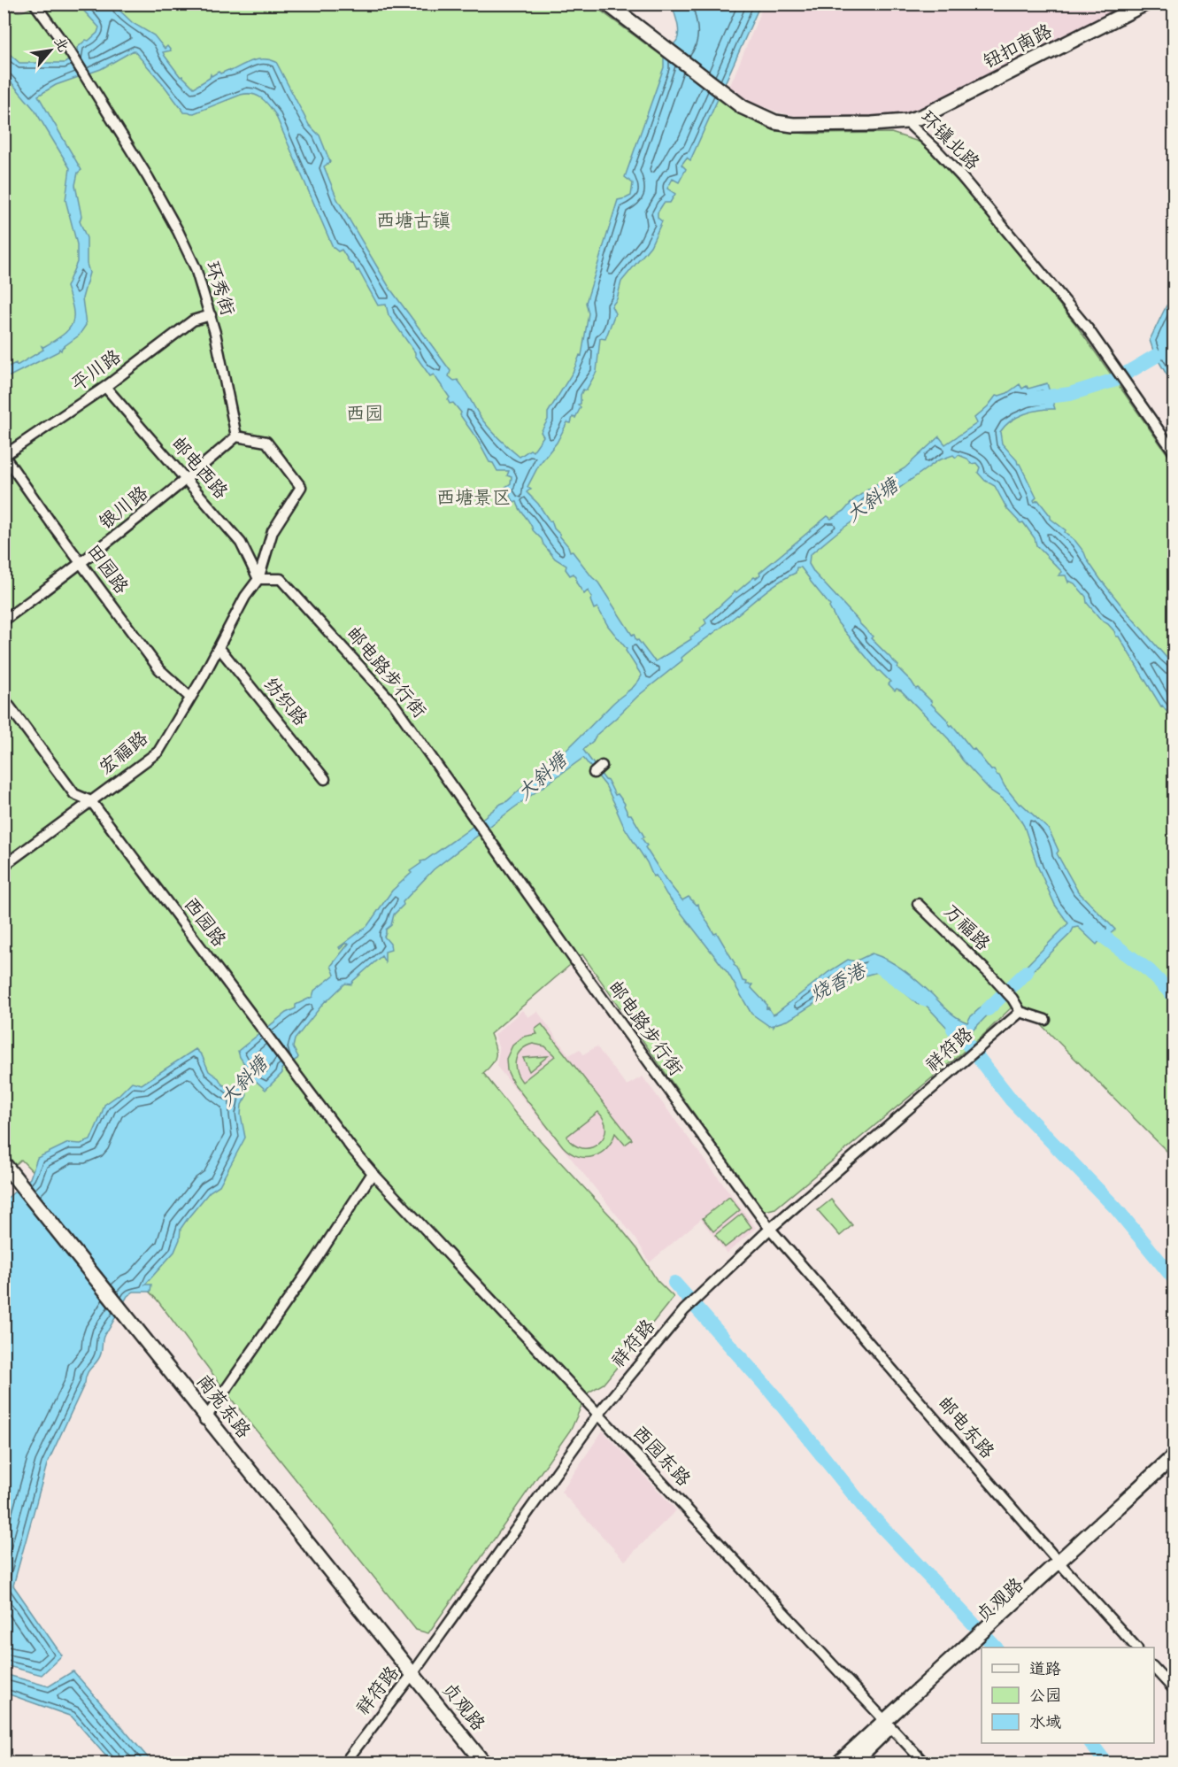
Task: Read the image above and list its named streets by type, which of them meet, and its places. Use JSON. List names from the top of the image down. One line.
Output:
{"streets":{"main road":["钮扣南路","环镇北路","南苑东路","贞观路"],"street":["环秀街","平川路","邮电西路","银川路","田园路","邮电路步行街","纺织路","宏福路","西园路","万福路","祥符路","邮电东路","西园东路"]},"crossings":[["钮扣南路","环镇北路"],["环秀街","平川路"],["环秀街","银川路"],["平川路","邮电西路"],["平川路","田园路"],["邮电西路","银川路"],["邮电西路","邮电路步行街"],["邮电西路","宏福路"],["银川路","田园路"],["田园路","宏福路"],["邮电路步行街","宏福路"],["邮电路步行街","祥符路"],["邮电路步行街","邮电东路"],["纺织路","宏福路"],["宏福路","西园路"],["西园路","西园东路"],["万福路","祥符路"],["祥符路","南苑东路"],["祥符路","邮电东路"],["祥符路","西园东路"],["祥符路","贞观路"],["南苑东路","贞观路"]],"water":["大斜塘","烧香港"],"parks":["西塘古镇","西园","西塘景区"],"legend":["道路","公园","水域"],"north":"top right"}
